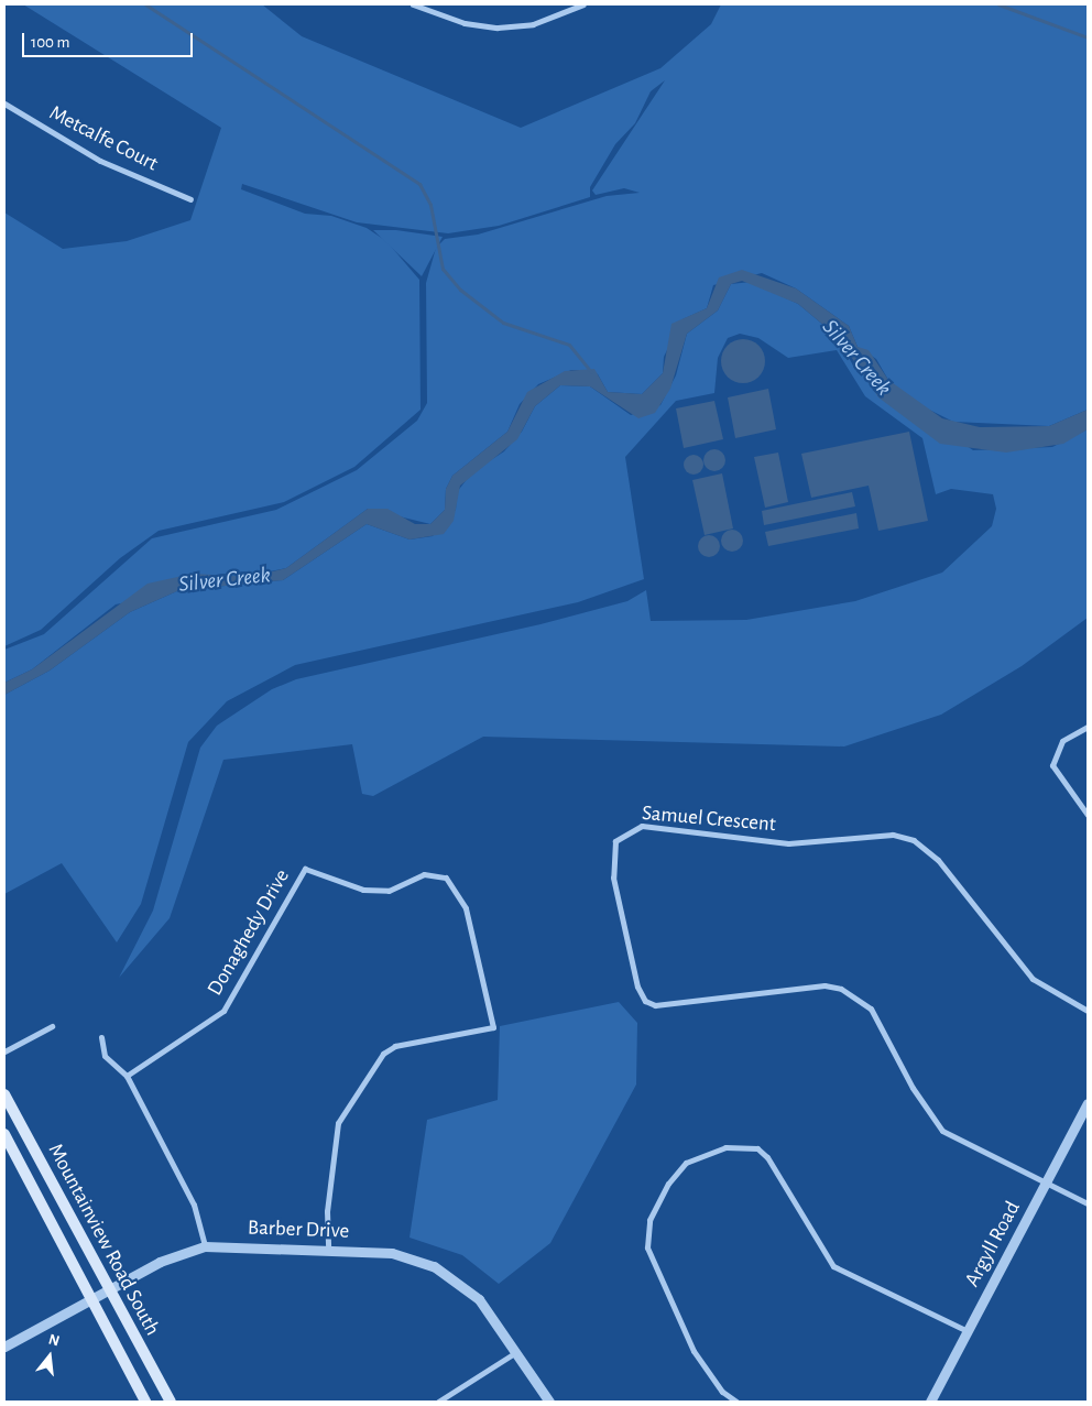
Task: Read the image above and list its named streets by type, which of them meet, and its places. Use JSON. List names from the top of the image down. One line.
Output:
{"streets":{"main road":["Mountainview Road South"],"street":["Metcalfe Court","Samuel Crescent","Donaghedy Drive","Barber Drive","Argyll Road"]},"crossings":[["Samuel Crescent","Argyll Road"],["Donaghedy Drive","Barber Drive"],["Barber Drive","Mountainview Road South"]],"water":["Silver Creek"],"scale_bar":"100 m","north":"top"}
